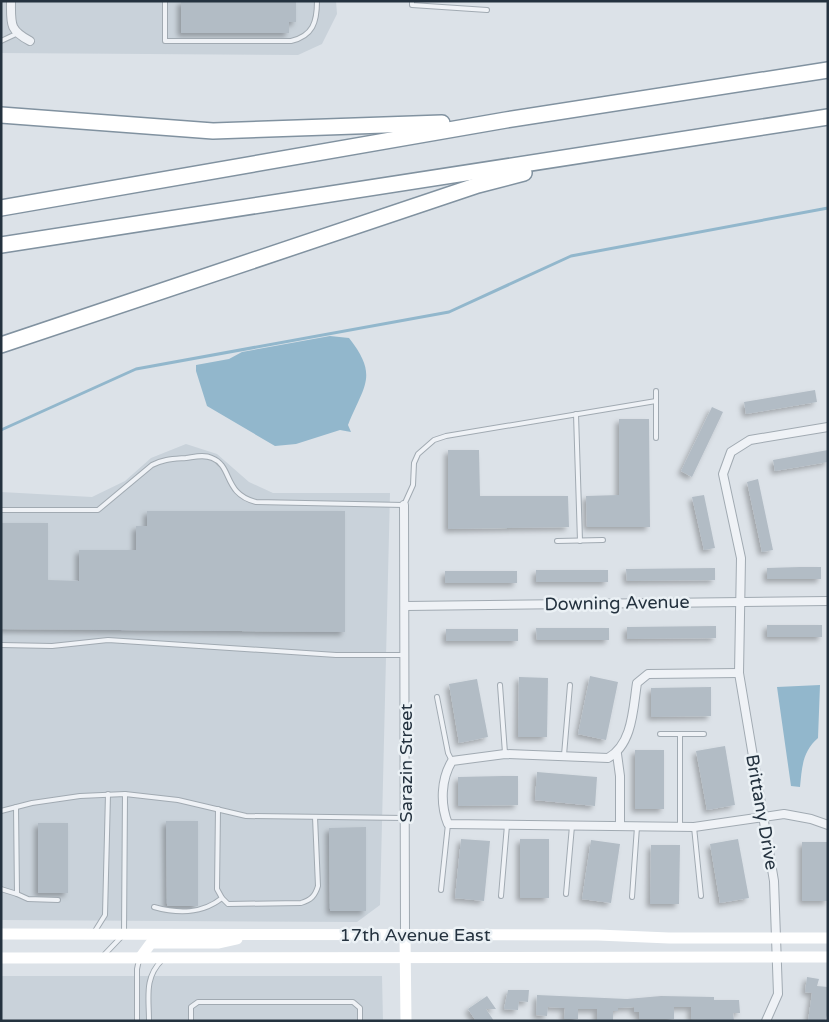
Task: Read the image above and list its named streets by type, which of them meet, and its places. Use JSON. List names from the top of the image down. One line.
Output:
{"streets":{"street":["Downing Avenue","Sarazin Street","Brittany Drive","17th Avenue East"]},"crossings":[["Downing Avenue","Sarazin Street"],["Downing Avenue","Brittany Drive"],["Sarazin Street","17th Avenue East"],["Brittany Drive","17th Avenue East"]]}
